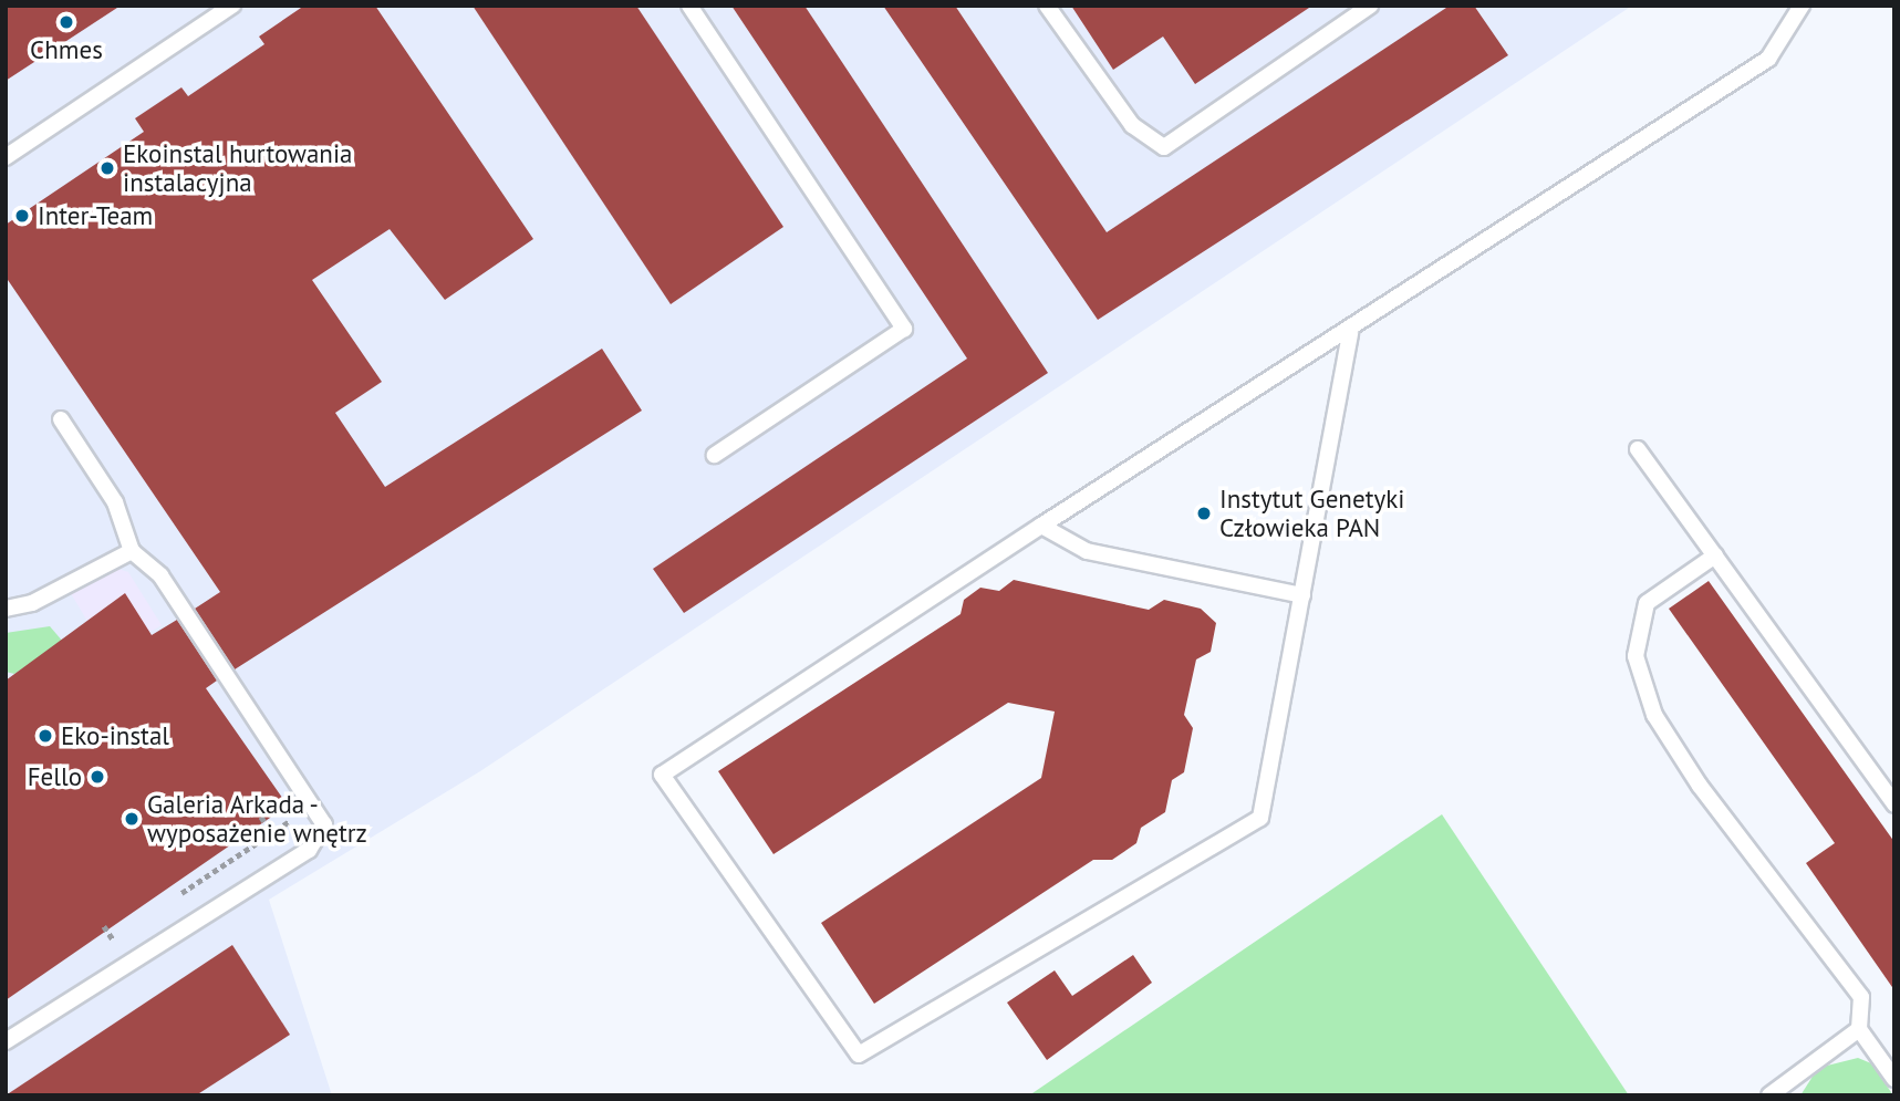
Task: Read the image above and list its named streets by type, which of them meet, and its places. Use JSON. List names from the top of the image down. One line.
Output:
{"places":["Chmes","Ekoinstal hurtowania instalacyjna","Inter-Team","Instytut Genetyki Człowieka PAN","Eko-instal","Fello","Galeria Arkada - wyposażenie wnętrz"]}
